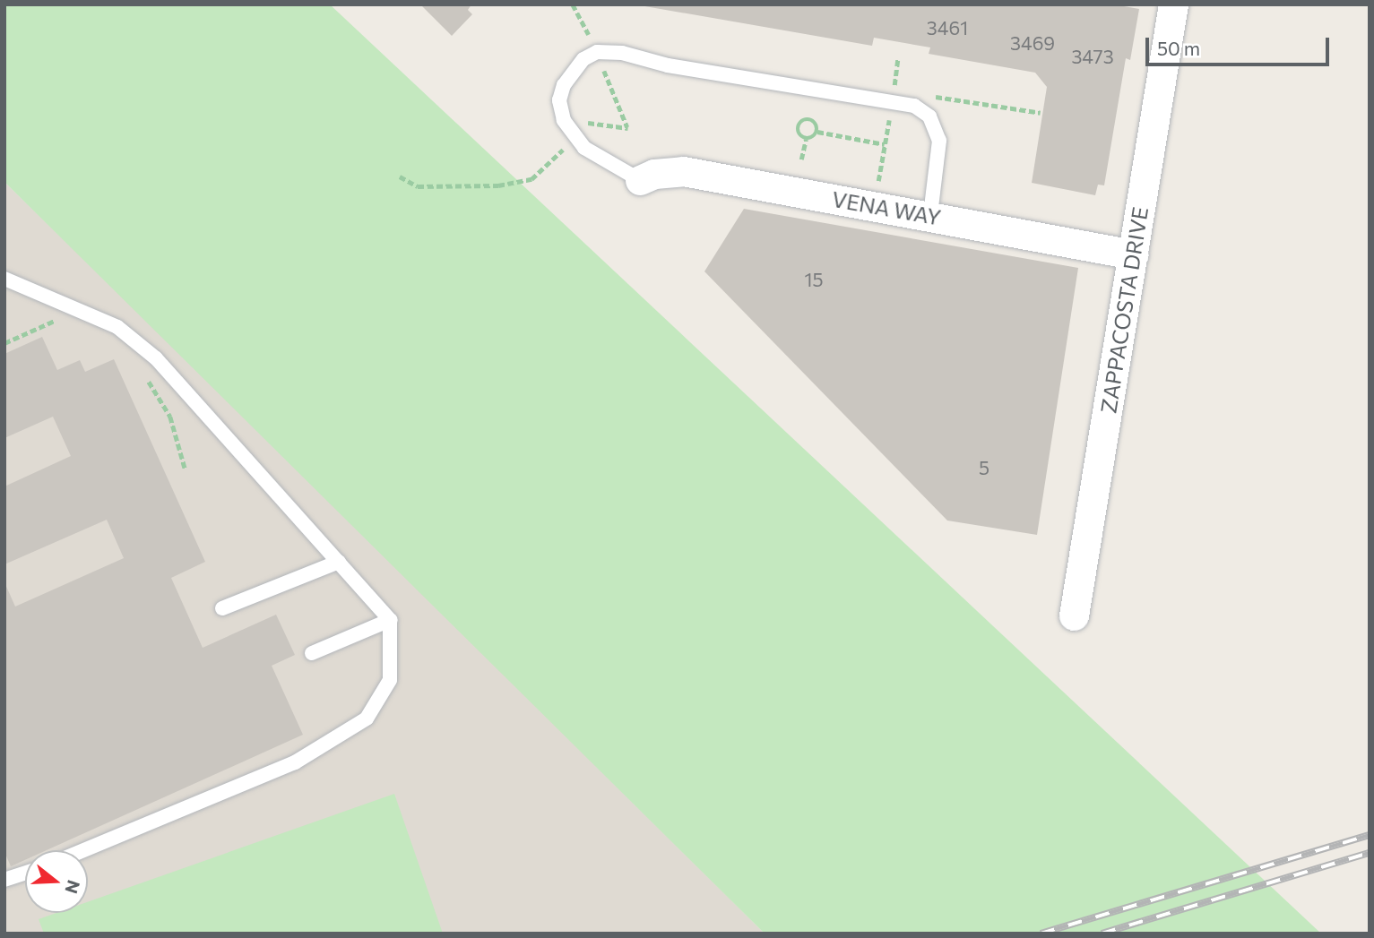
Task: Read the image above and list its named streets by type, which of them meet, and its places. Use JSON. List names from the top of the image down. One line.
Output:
{"streets":{"street":["VENA WAY","ZAPPACOSTA DRIVE"]},"crossings":[["VENA WAY","ZAPPACOSTA DRIVE"]],"house_numbers":["3461","3469","3473","15","5"],"scale_bar":"50 m","north":"right"}
